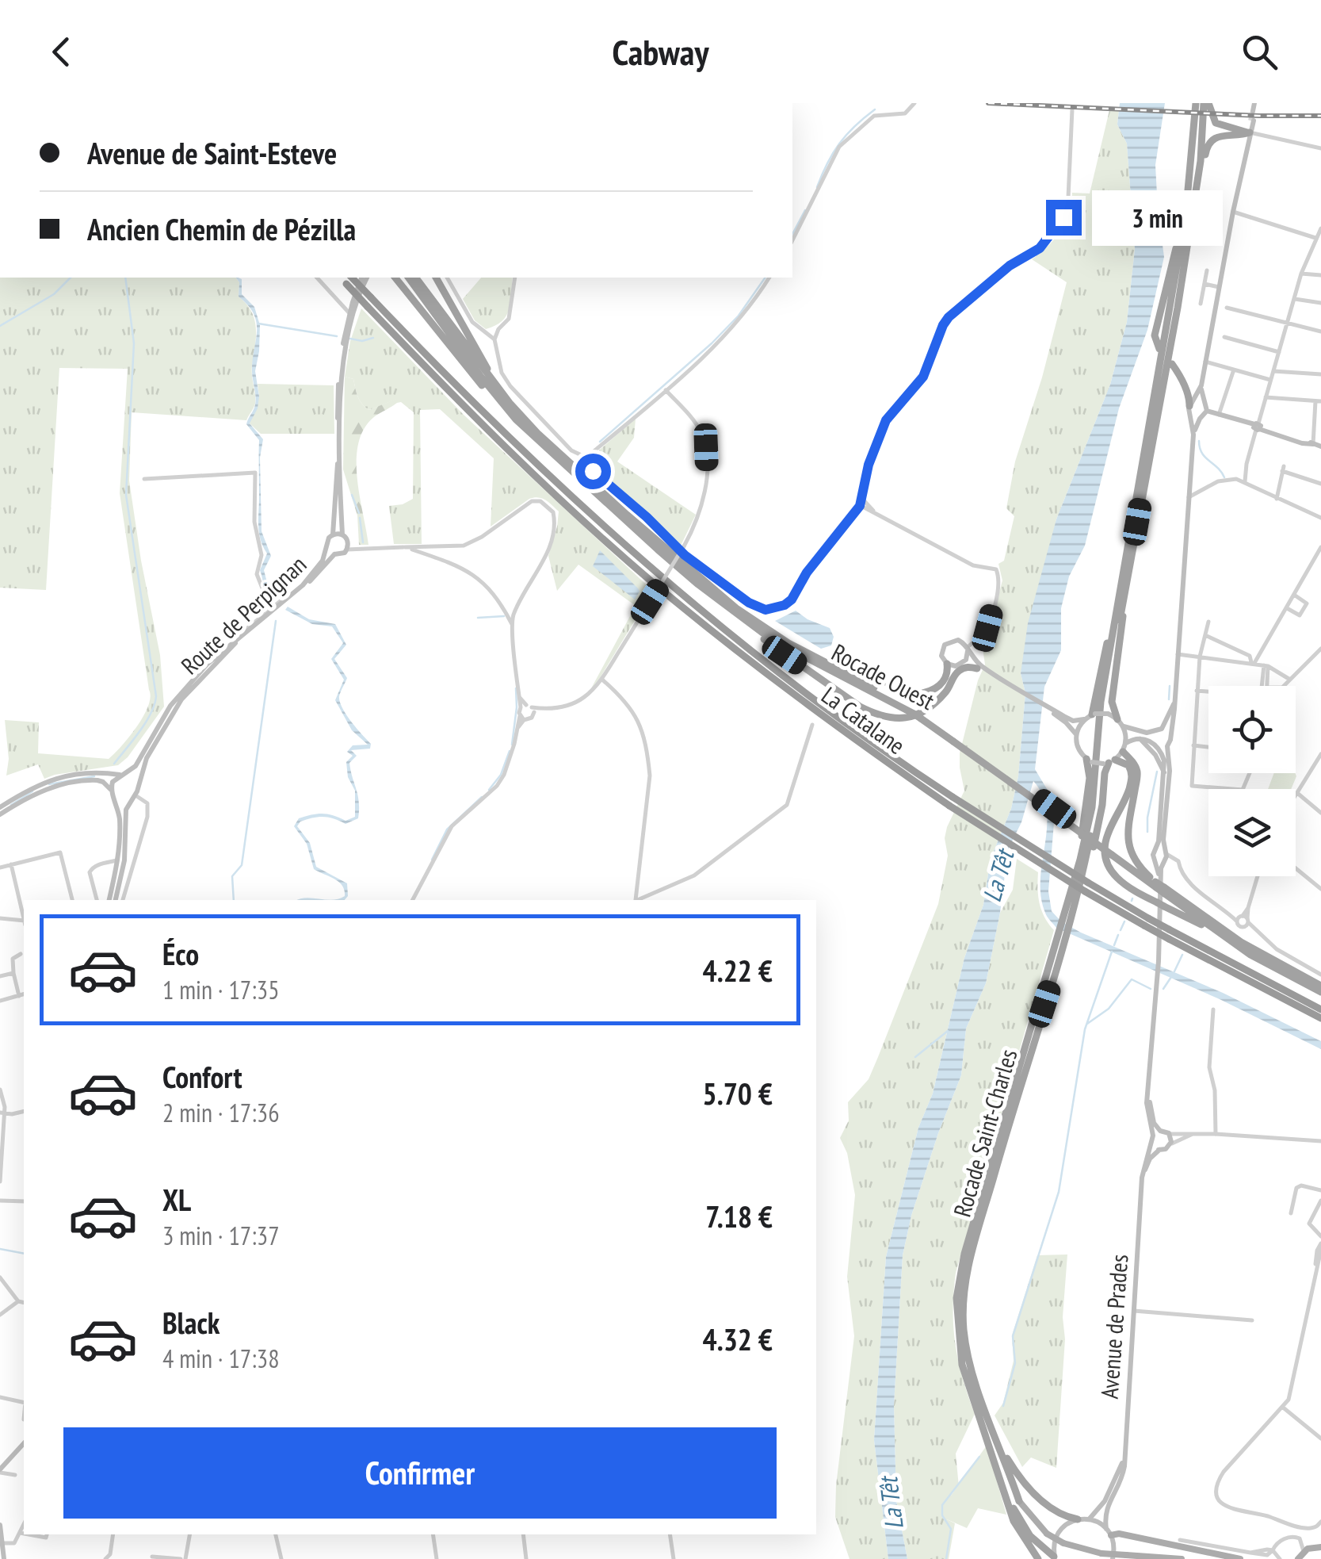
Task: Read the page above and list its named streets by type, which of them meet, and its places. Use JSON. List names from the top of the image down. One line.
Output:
{"streets":{"highway":["Rocade Ouest","La Catalane","Rocade Saint-Charles"],"main road":["Route de Perpignan","Avenue de Prades"]},"crossings":[["La Catalane","Rocade Saint-Charles"]],"water":["La Têt"],"page":{"header":"Cabway","banner":["Avenue de Saint-Esteve","Ancien Chemin de Pézilla"],"bubble":"3 min","list":[{"name":"Éco","note":"1 min · 17:35","value":"4.22 €"},{"name":"Confort","note":"2 min · 17:36","value":"5.70 €"},{"name":"XL","note":"3 min · 17:37","value":"7.18 €"},{"name":"Black","note":"4 min · 17:38","value":"4.32 €"}],"buttons":"Confirmer"}}
